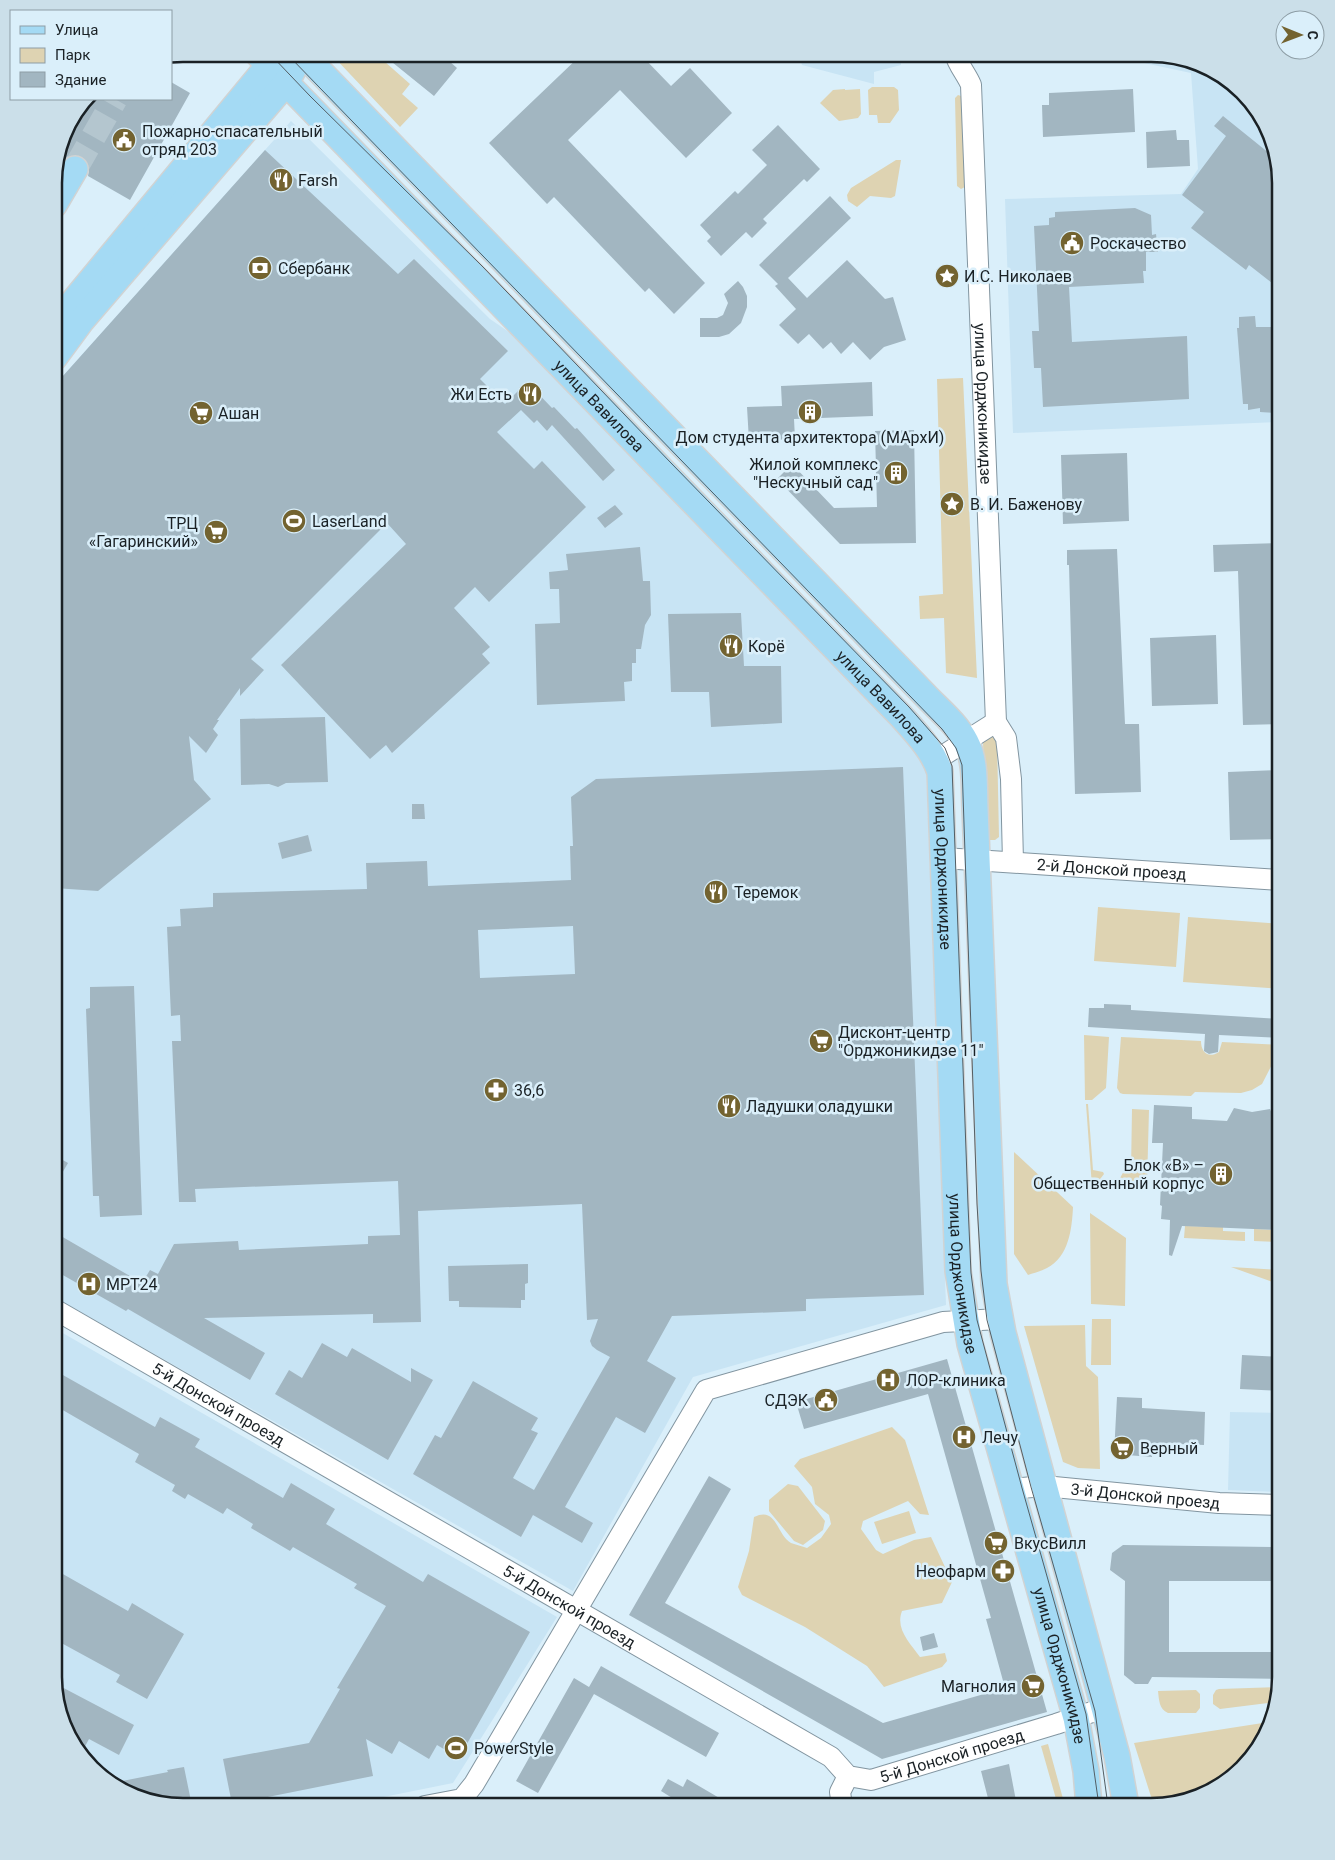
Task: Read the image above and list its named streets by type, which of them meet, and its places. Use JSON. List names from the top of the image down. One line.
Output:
{"streets":{"main road":["улица Орджоникидзе","улица Вавилова"],"street":["2-й Донской проезд","5-й Донской проезд","3-й Донской проезд"]},"crossings":[["улица Орджоникидзе","улица Вавилова"],["улица Орджоникидзе","2-й Донской проезд"],["улица Орджоникидзе","5-й Донской проезд"],["улица Орджоникидзе","3-й Донской проезд"]],"places":{"public building":["Пожарно-спасательный отряд 203","Роскачество","СДЭК"],"restaurant":["Farsh","Жи Есть","Корё","Теремок","Ладушки оладушки"],"bank":["Сбербанк"],"place":["И.С. Николаев","В. И. Баженову"],"building":["Дом студента архитектора (МАрхИ)","Жилой комплекс \"Нескучный сад\"","Блок «В» – Общественный корпус"],"supermarket":["Ашан","ТРЦ «Гагаринский»","Дисконт-центр \"Орджоникидзе 11\"","Верный","ВкусВилл","Магнолия"],"sports":["LaserLand","PowerStyle"],"pharmacy":["36,6","Неофарм"],"hospital":["МРТ24","ЛОР-клиника","Лечу"]},"legend":["Улица","Парк","Здание"],"north":"right"}
